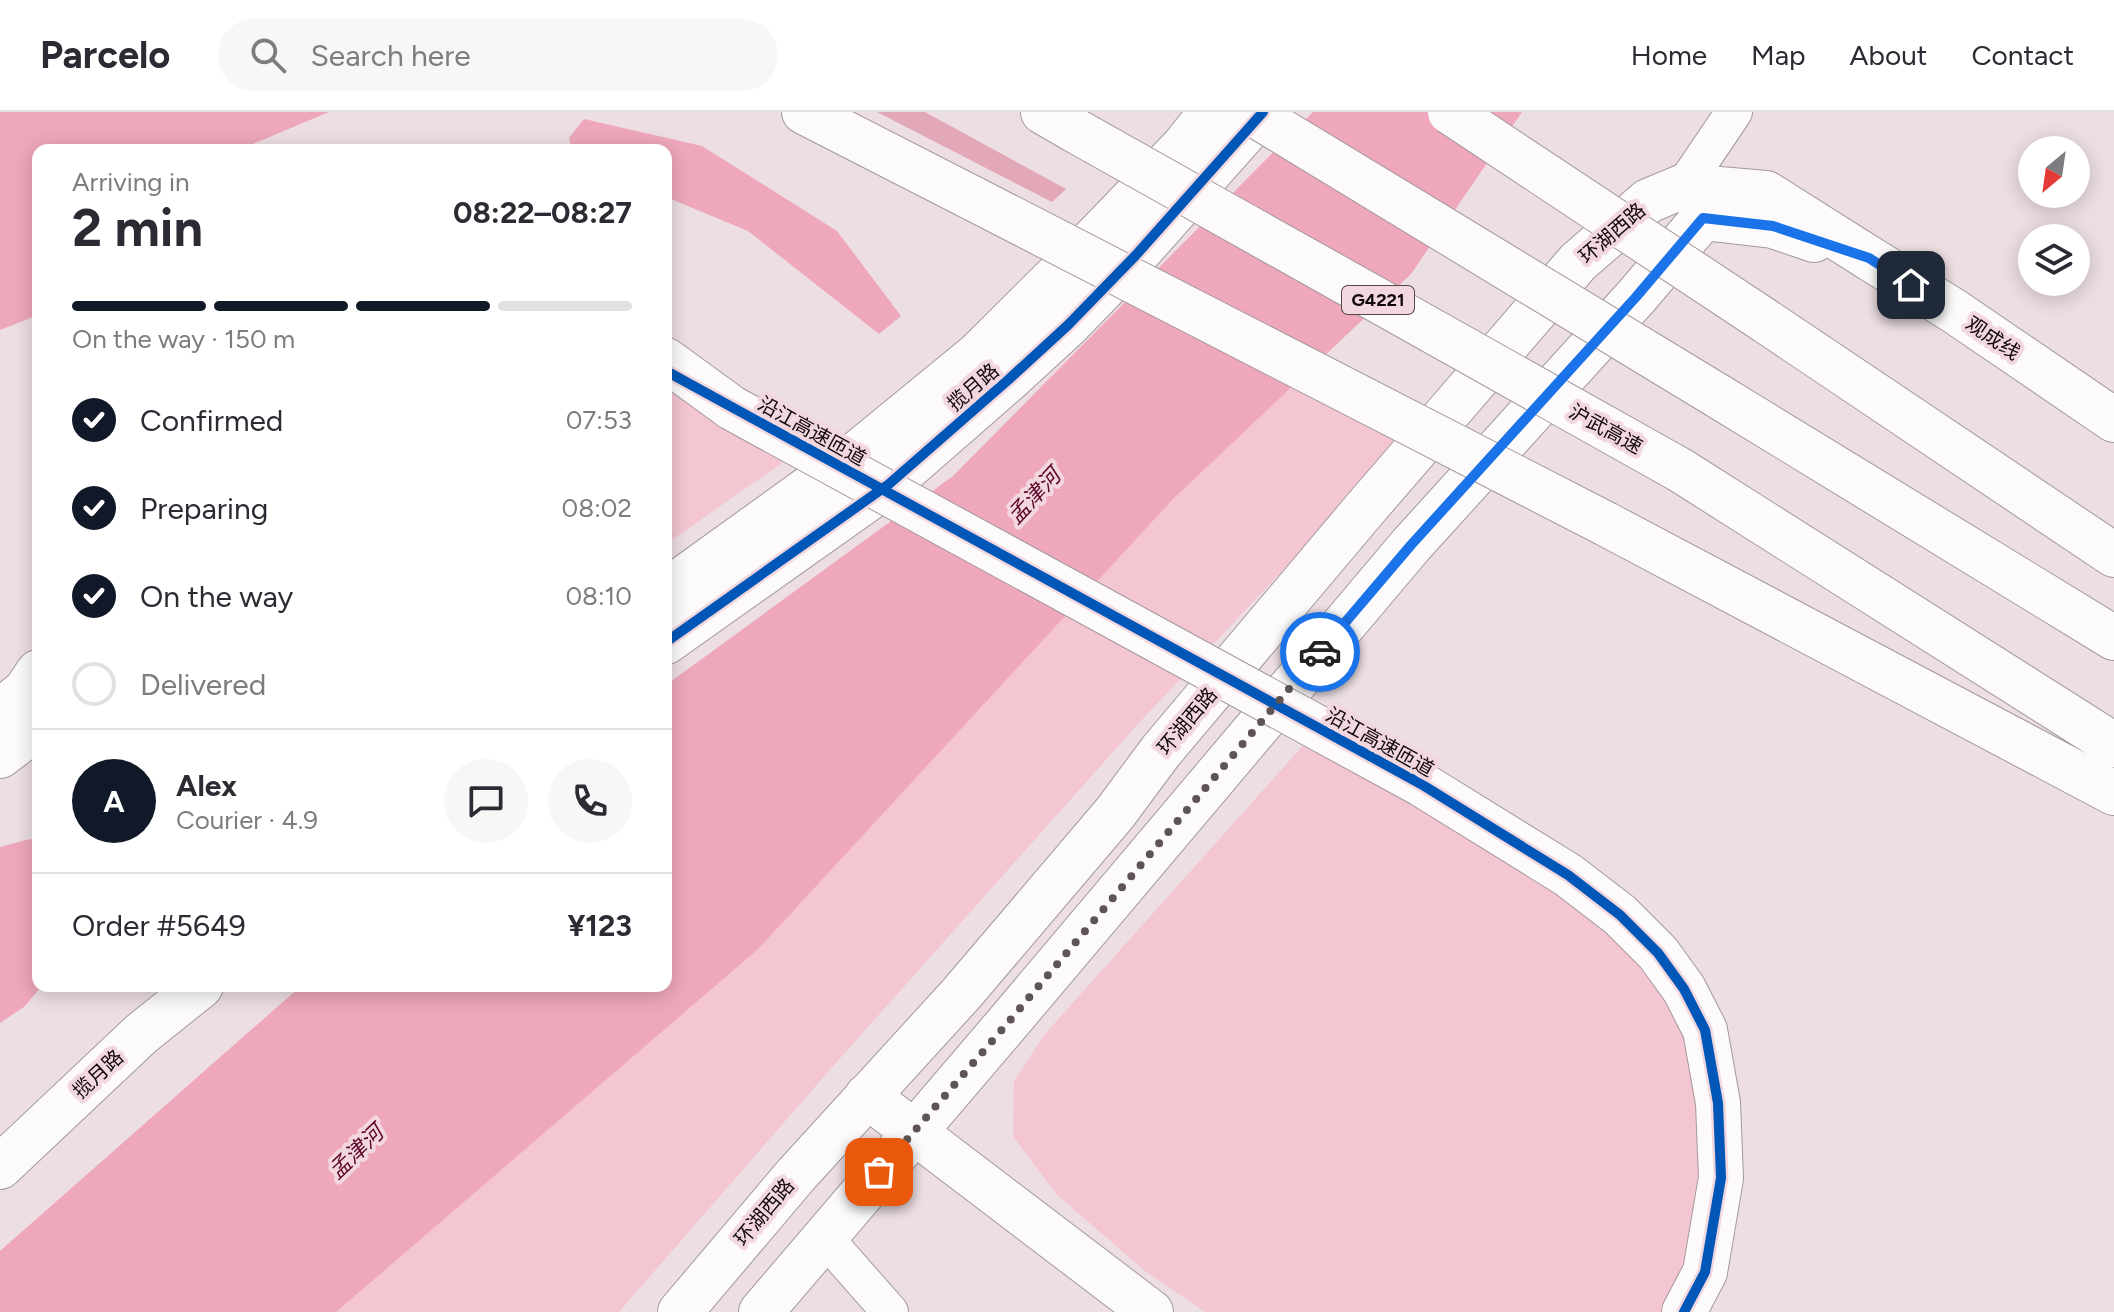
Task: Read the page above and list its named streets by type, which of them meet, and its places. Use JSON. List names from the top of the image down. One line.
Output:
{"streets":{"main road":["环湖西路","G4221","观成线","揽月路","沪武高速","沿江高速匝道"]},"crossings":[["环湖西路","观成线"]],"water":["孟津河"],"north":"bottom left","page":{"header":"Parcelo","search":"Search here","nav":["Home","Map","About","Contact"],"heading":["2 min","Arriving in","08:22–08:27"],"panel":["Alex","Courier · 4.9","Order #5649","¥123"],"bar":"On the way · 150 m","list":[["Confirmed","07:53"],["Preparing","08:02"],["On the way","08:10"],"Delivered"],"round":"A"}}
